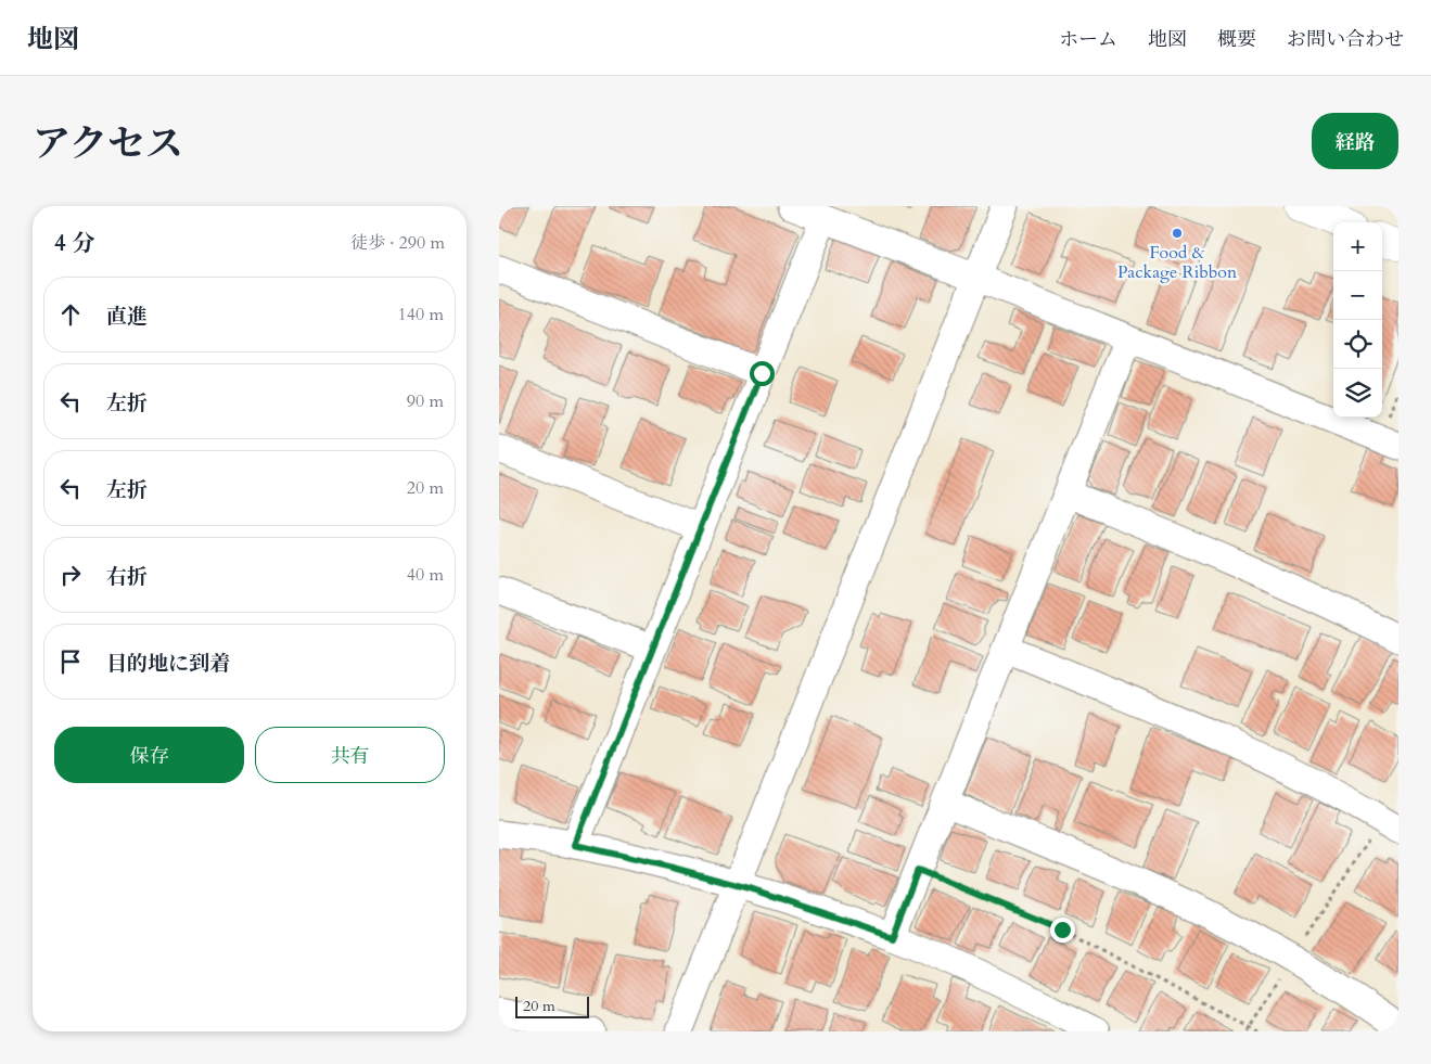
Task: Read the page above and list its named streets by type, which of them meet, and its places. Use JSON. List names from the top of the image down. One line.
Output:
{"places":["Food & Package Ribbon"],"scale_bar":"20 m","page":{"header":"地図","nav":["ホーム","地図","概要","お問い合わせ"],"title":"アクセス","buttons":["経路",["保存","共有"]],"heading":["4 分","徒歩 · 290 m"],"map_buttons":["+","−"],"list":[["直進","140 m"],["左折","90 m"],["左折","20 m"],["右折","40 m"],"目的地に到着"],"scale":"20 m"}}
